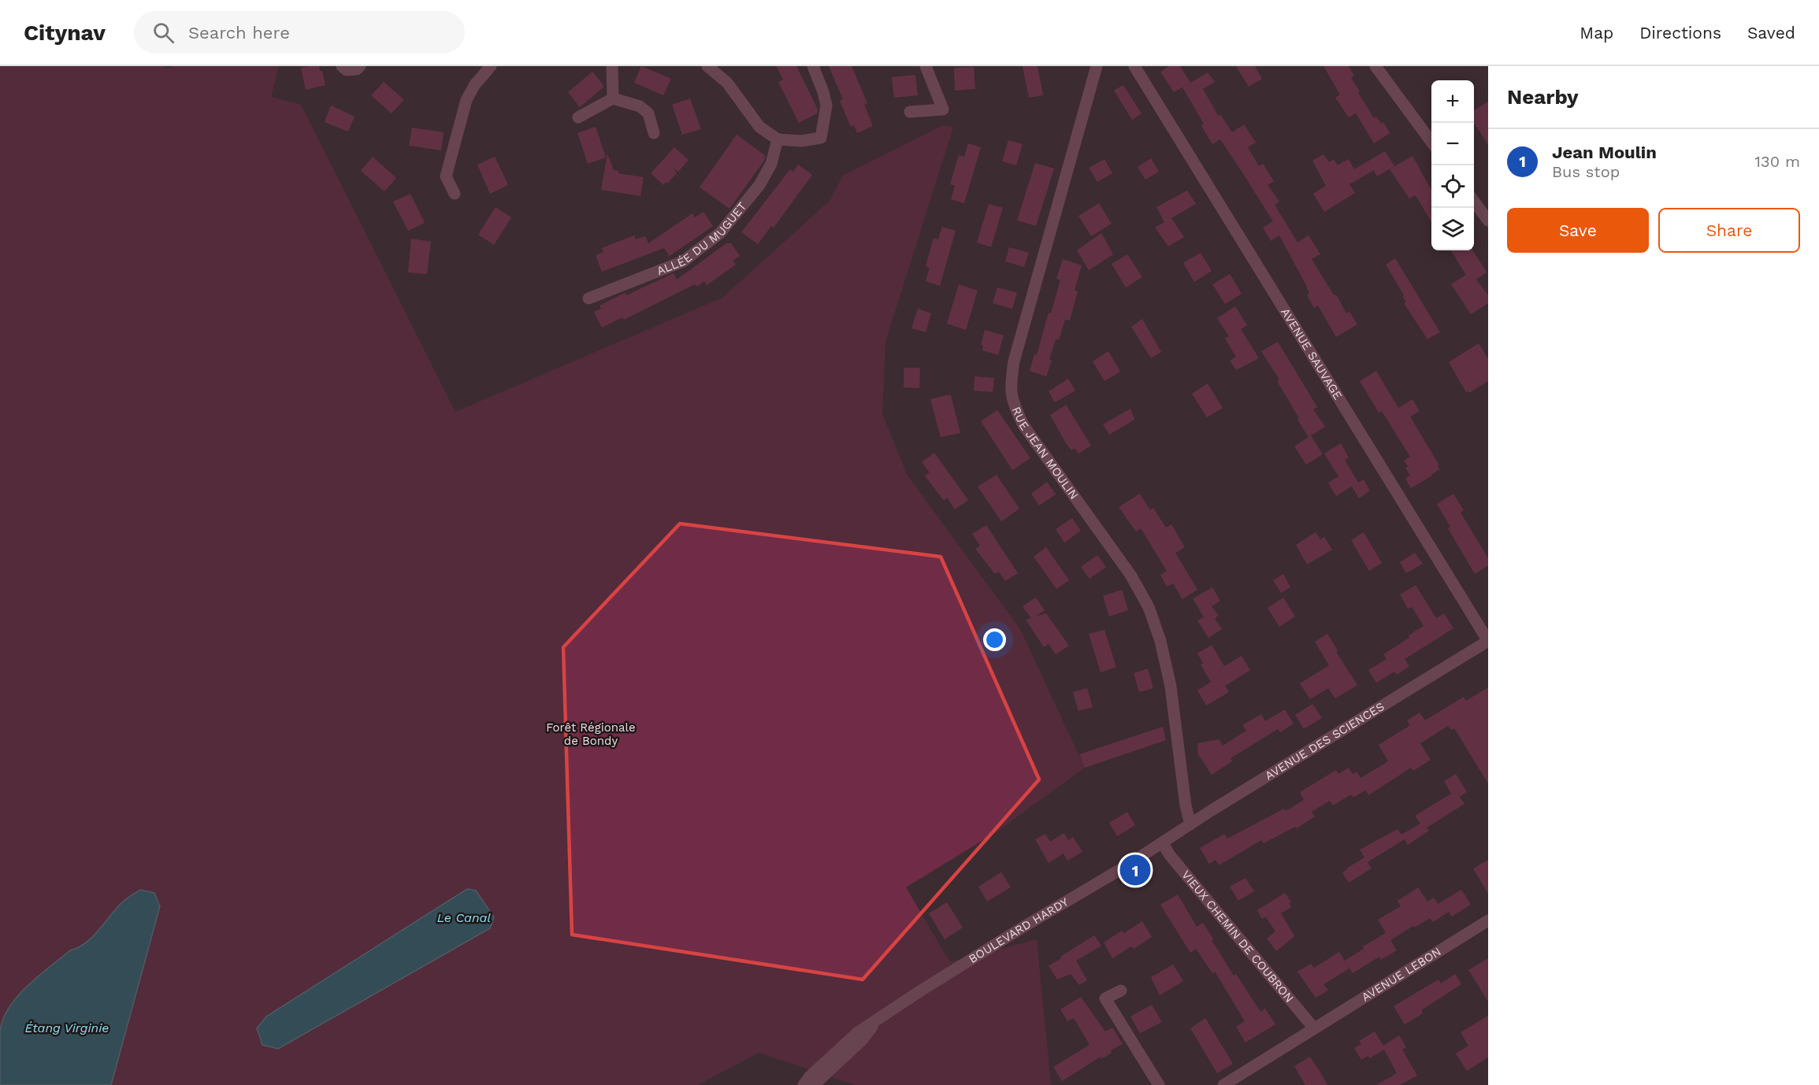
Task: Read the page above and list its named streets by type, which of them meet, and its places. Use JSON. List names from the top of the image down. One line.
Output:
{"streets":{"street":["ALLÉE DU MUGUET","AVENUE SAUVAGE","RUE JEAN MOULIN","AVENUE DES SCIENCES","BOULEVARD HARDY","VIEUX CHEMIN DE COUBRON","AVENUE LEBON"]},"crossings":[["AVENUE SAUVAGE","AVENUE DES SCIENCES"],["RUE JEAN MOULIN","AVENUE DES SCIENCES"],["AVENUE DES SCIENCES","BOULEVARD HARDY"],["AVENUE DES SCIENCES","VIEUX CHEMIN DE COUBRON"],["BOULEVARD HARDY","VIEUX CHEMIN DE COUBRON"],["VIEUX CHEMIN DE COUBRON","AVENUE LEBON"]],"water":["Le Canal","Étang Virginie"],"parks":["Forêt Régionale de Bondy"],"page":{"header":"Citynav","search":"Search here","nav":["Map","Directions","Saved"],"heading":"Nearby","map_buttons":["+","−"],"list":[{"mark":"1","name":"Jean Moulin","note":"Bus stop","value":"130 m"}],"buttons":["Save","Share"],"pins":"1"}}
